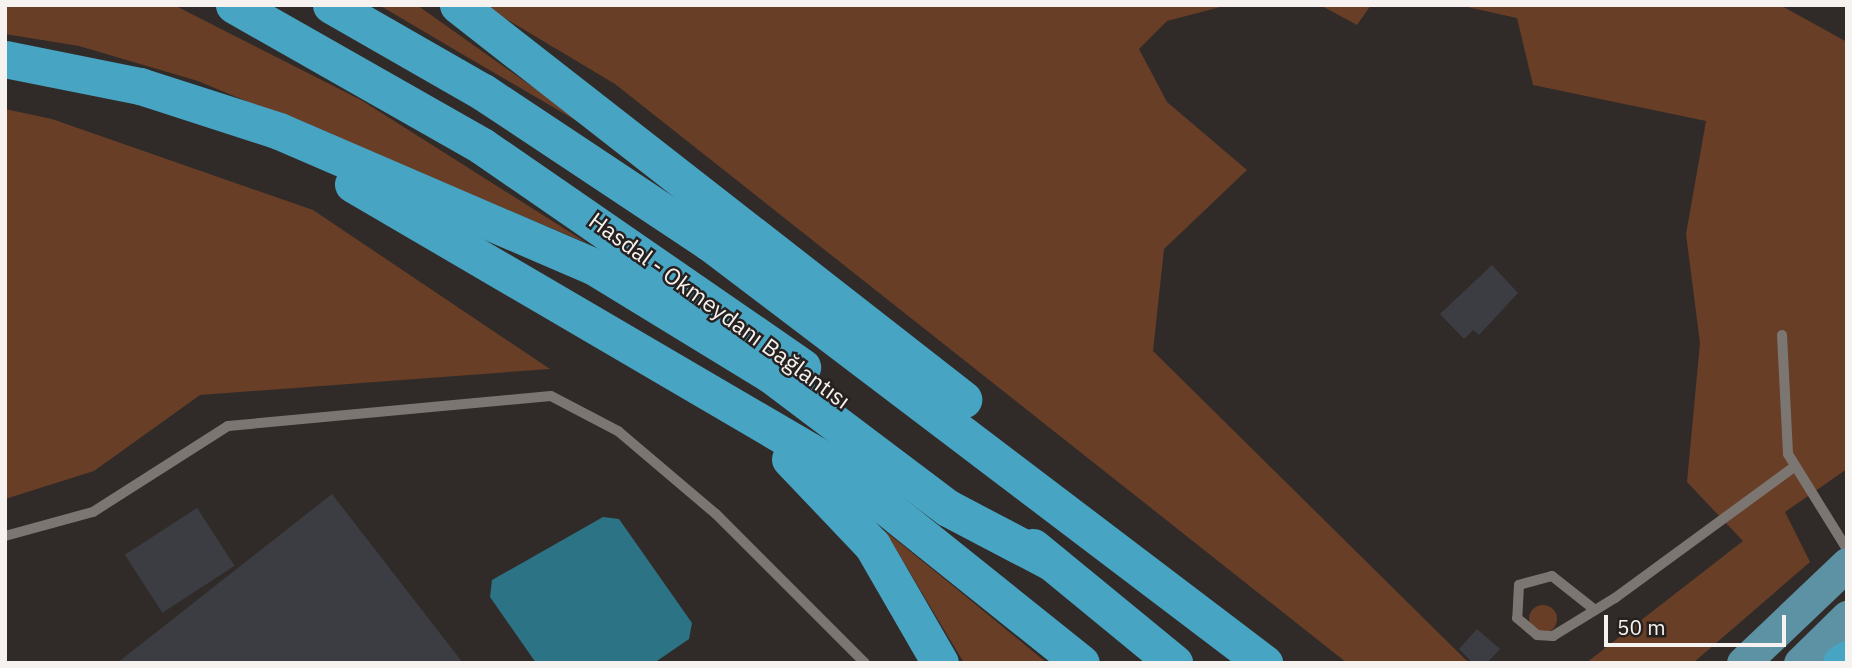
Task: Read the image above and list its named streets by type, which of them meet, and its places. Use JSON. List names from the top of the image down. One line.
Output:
{"streets":{"highway":["Hasdal - Okmeydanı Bağlantısı"]},"scale_bar":"50 m"}
